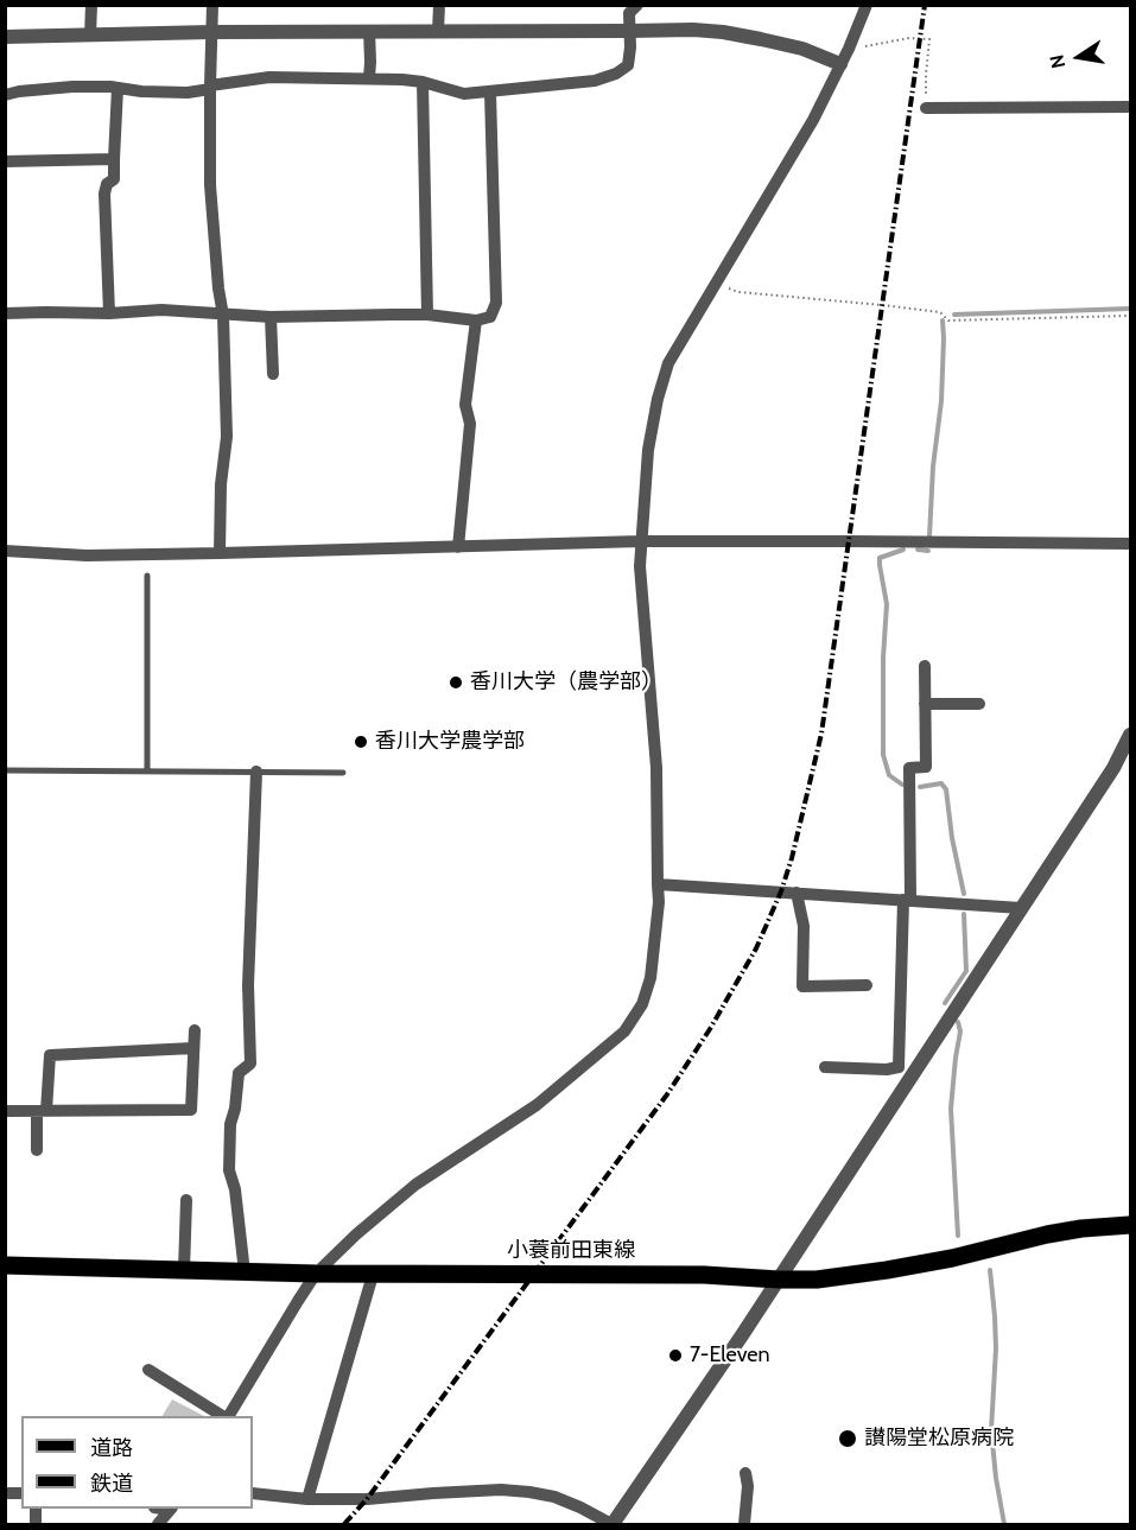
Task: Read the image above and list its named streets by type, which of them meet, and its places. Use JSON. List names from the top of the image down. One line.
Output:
{"streets":{"main road":["小蓑前田東線"]},"places":["香川大学（農学部）","香川大学農学部","7-Eleven","讃陽堂松原病院"],"legend":["道路","鉄道"],"north":"left"}
